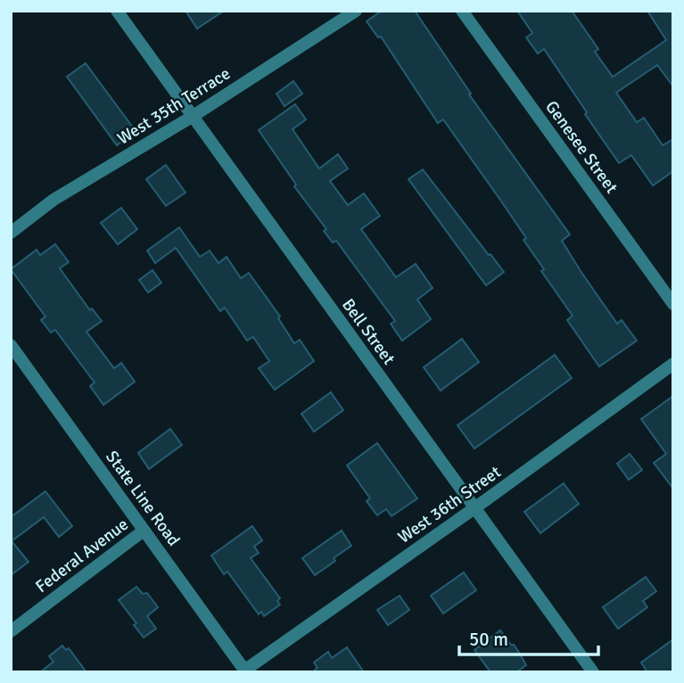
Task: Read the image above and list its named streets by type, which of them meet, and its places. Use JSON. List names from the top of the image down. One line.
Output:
{"streets":{"street":["West 35th Terrace","Genesee Street","Bell Street","State Line Road","West 36th Street","Federal Avenue"]},"crossings":[["West 35th Terrace","Bell Street"],["Bell Street","West 36th Street"],["State Line Road","West 36th Street"],["State Line Road","Federal Avenue"]],"scale_bar":"50 m"}
